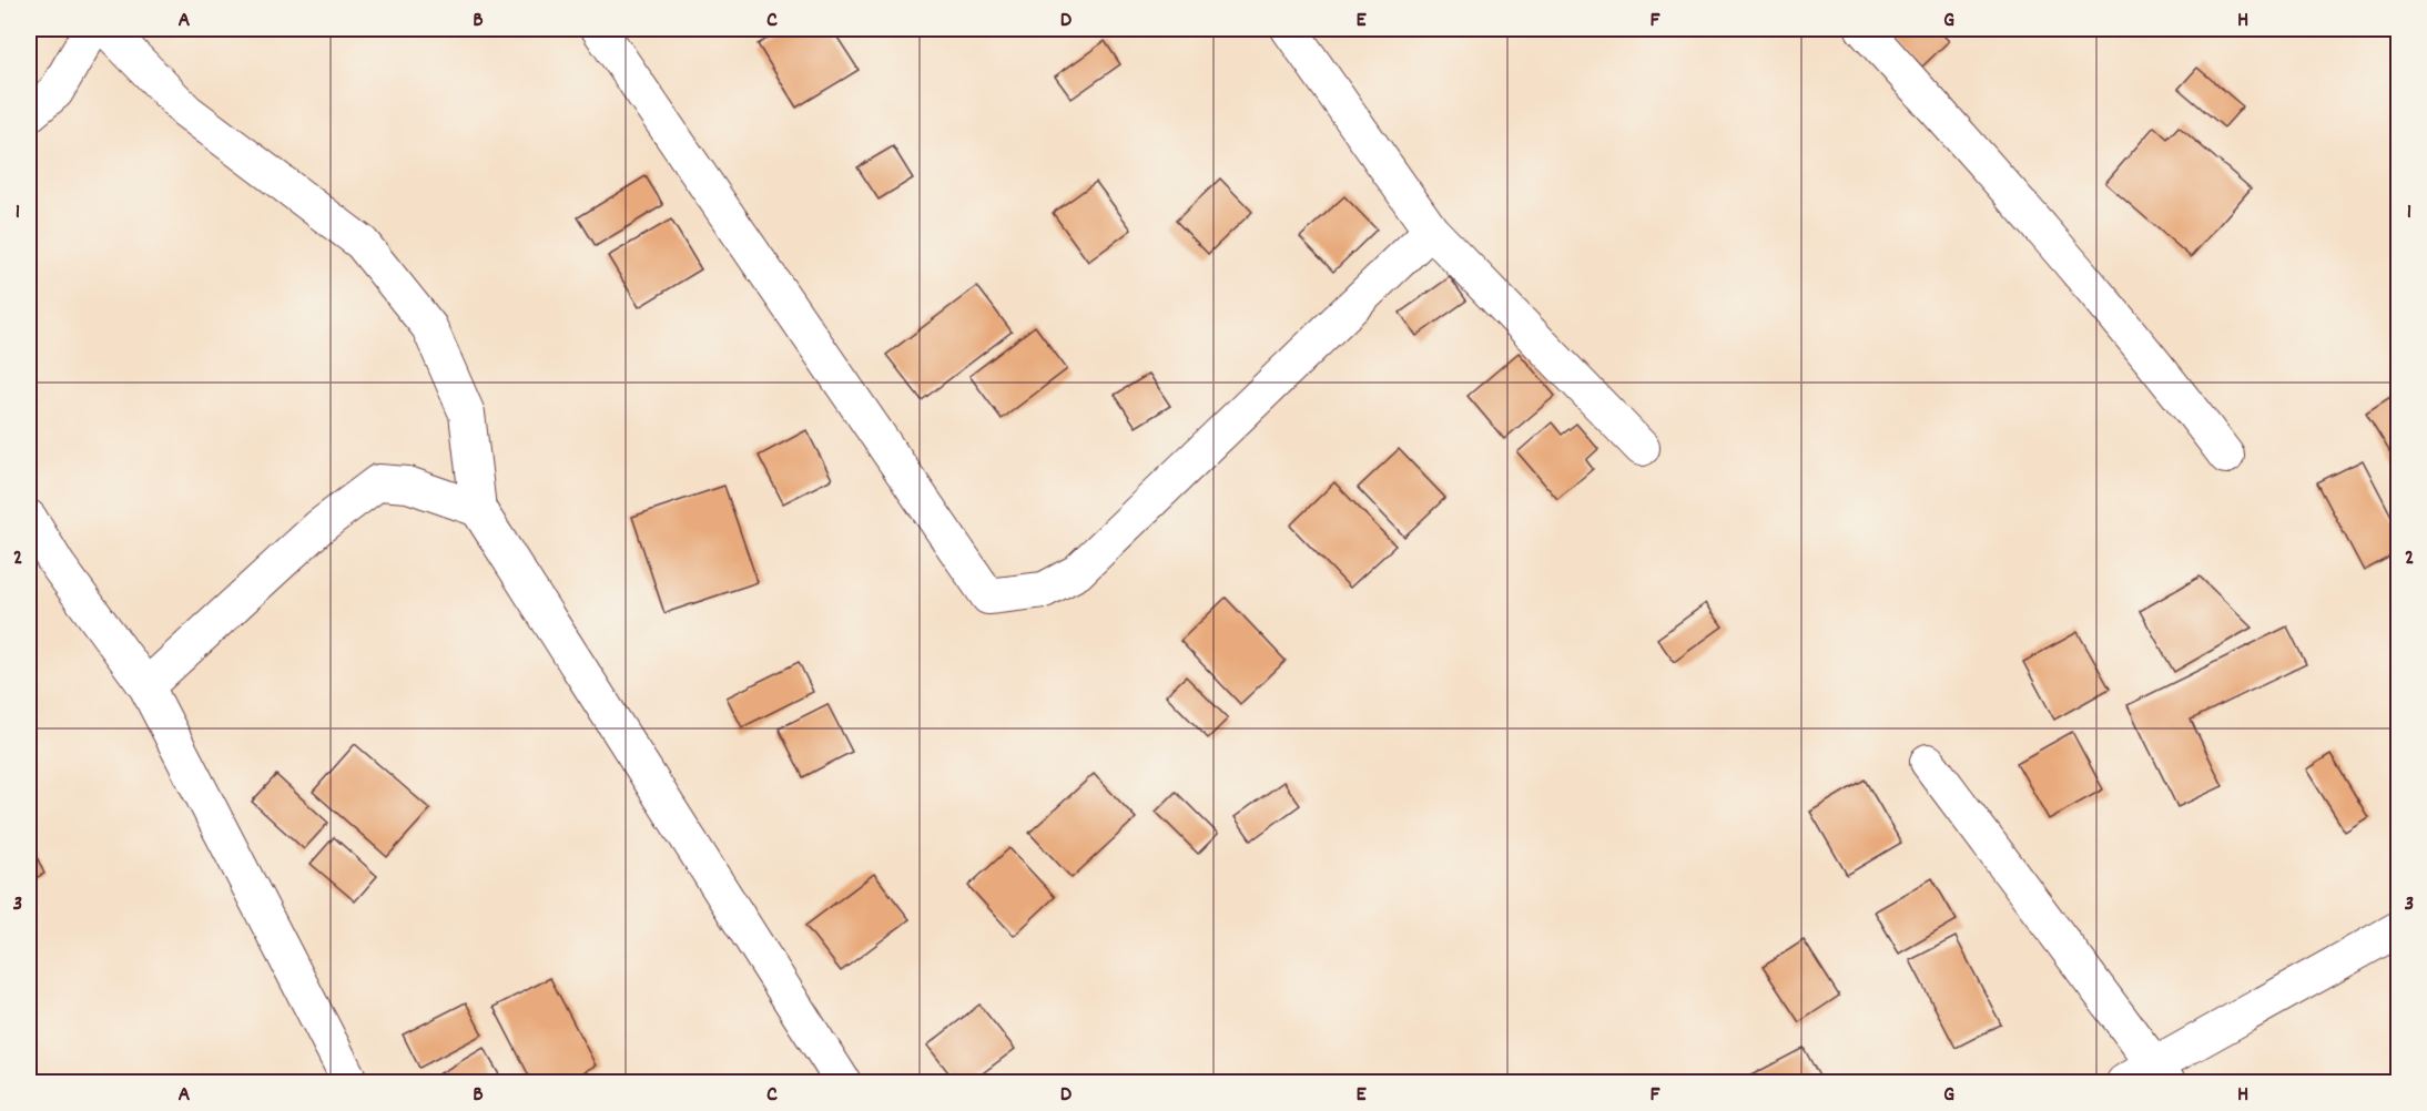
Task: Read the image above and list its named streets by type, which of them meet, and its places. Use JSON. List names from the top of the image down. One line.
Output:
{"grid":{"columns":["A","B","C","D","E","F","G","H"],"rows":["1","2","3"]}}
